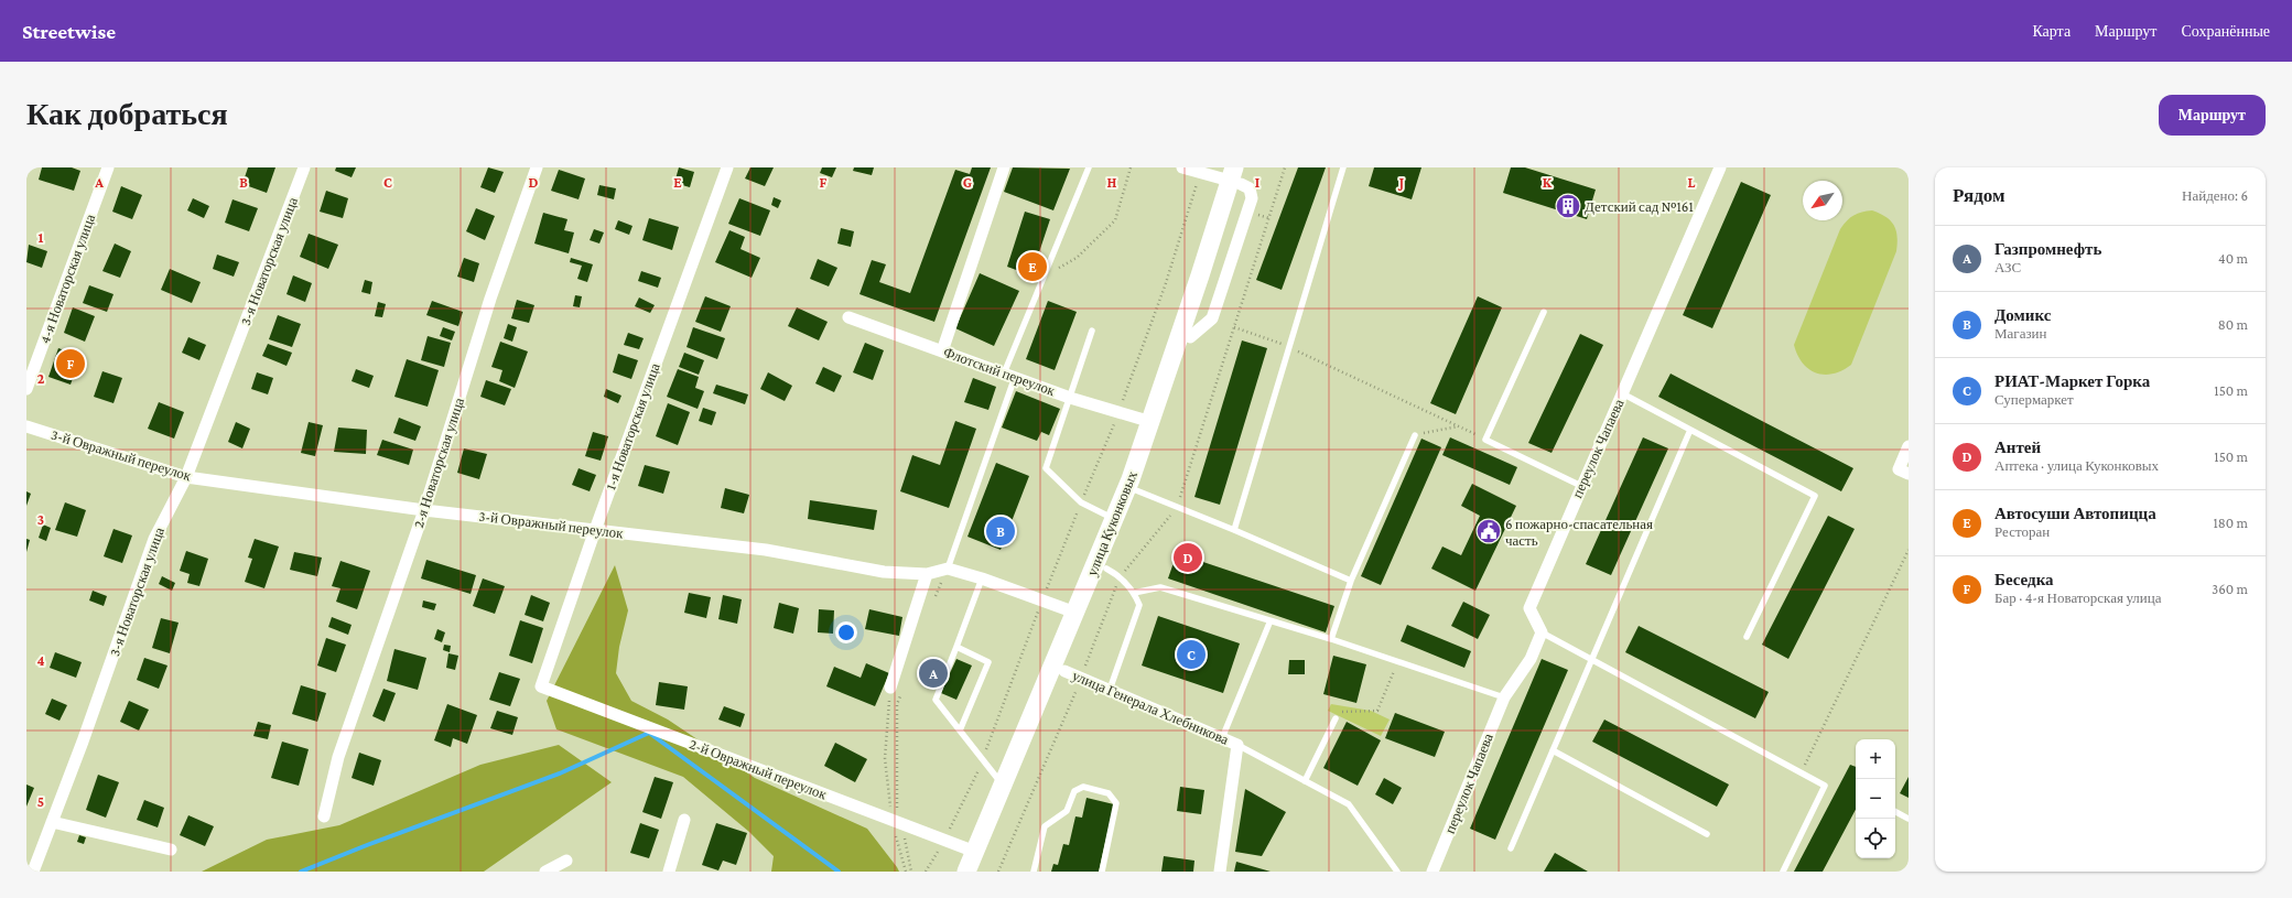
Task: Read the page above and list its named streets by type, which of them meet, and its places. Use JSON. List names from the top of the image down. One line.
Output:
{"streets":{"main road":["улица Куконковых"],"street":["3-я Новаторская улица","4-я Новаторская улица","Флотский переулок","1-я Новаторская улица","переулок Чапаева","3-й Овражный переулок","2-я Новаторская улица","улица Генерала Хлебникова","2-й Овражный переулок"]},"crossings":[["3-я Новаторская улица","3-й Овражный переулок"],["Флотский переулок","улица Куконковых"],["1-я Новаторская улица","3-й Овражный переулок"],["1-я Новаторская улица","2-й Овражный переулок"],["3-й Овражный переулок","2-я Новаторская улица"],["улица Куконковых","улица Генерала Хлебникова"],["улица Куконковых","2-й Овражный переулок"]],"places":{"building":["Детский сад №161"],"public building":["6 пожарно-спасательная часть"]},"north":"bottom left","page":{"header":"Streetwise","nav":["Карта","Маршрут","Сохранённые"],"buttons":"Маршрут","title":"Как добраться","heading":["Рядом","Найдено: 6"],"list":[{"mark":"A","name":"Газпромнефть","note":"АЗС","value":"40 m"},{"mark":"B","name":"Домикс","note":"Магазин","value":"80 m"},{"mark":"C","name":"РИАТ-Маркет Горка","note":"Супермаркет","value":"150 m"},{"mark":"D","name":"Антей","note":"Аптека · улица Куконковых","value":"150 m"},{"mark":"E","name":"Автосуши Автопицца","note":"Ресторан","value":"180 m"},{"mark":"F","name":"Беседка","note":"Бар · 4-я Новаторская улица","value":"360 m"}],"pins":["E","F","B","D","C","A"],"map_buttons":["+","−"]},"grid":{"columns":["A","B","C","D","E","F","G","H","I","J","K","L"],"rows":["1","2","3","4","5"]}}
